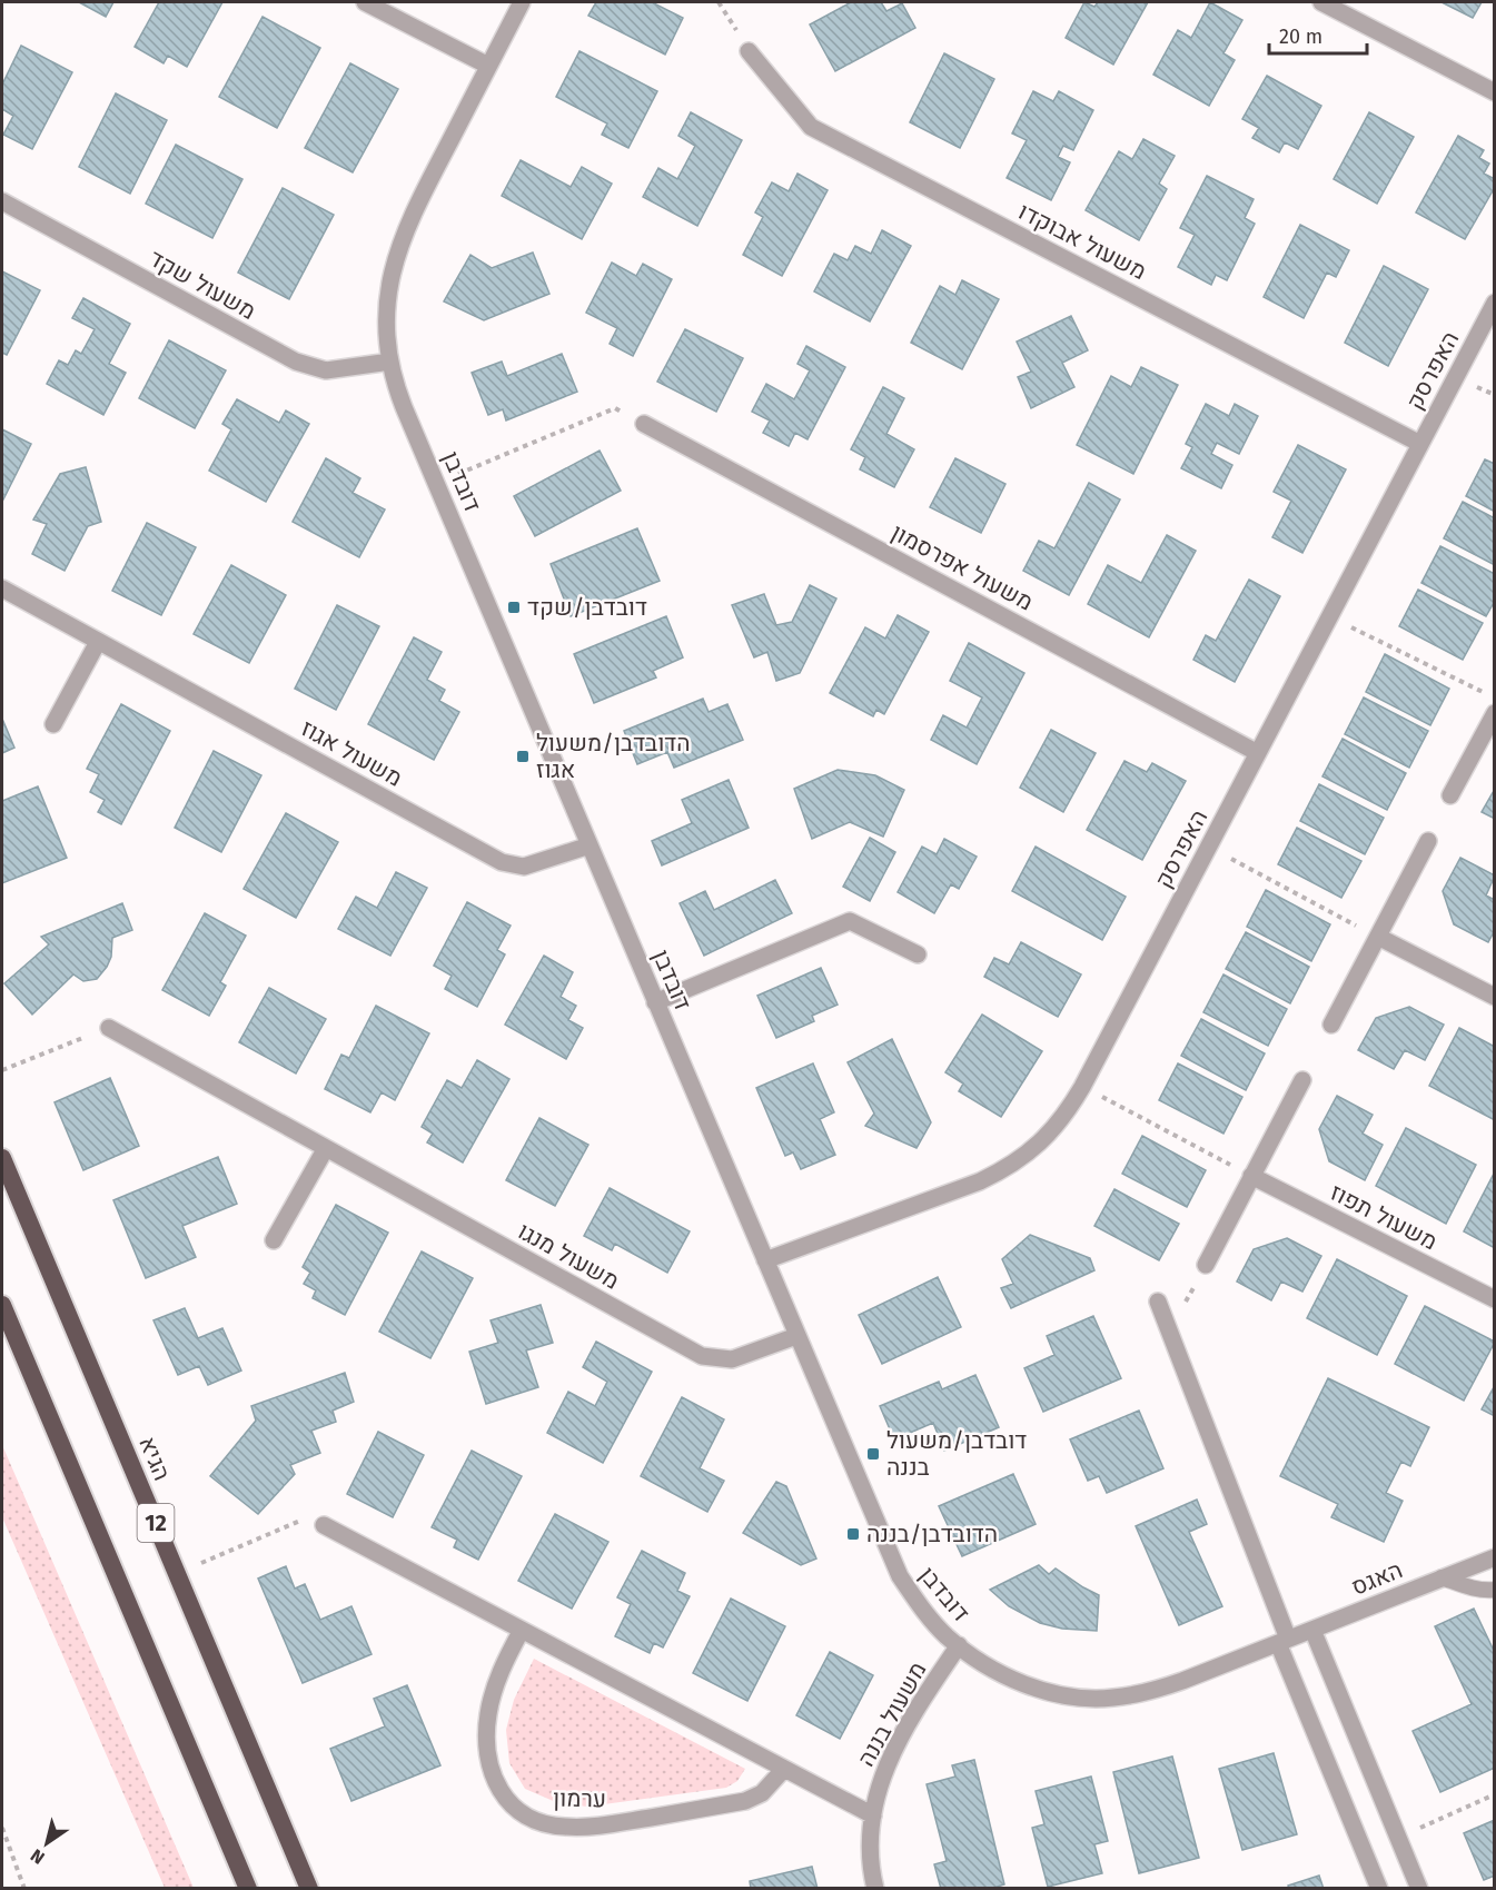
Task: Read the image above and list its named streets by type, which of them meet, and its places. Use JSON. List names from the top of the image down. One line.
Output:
{"streets":{"highway":["הגיא","12"],"street":["משעול אבוקדו","משעול שקד","האפרסק","דובדבן","משעול אפרסמון","משעול אגוז","משעול תפוז","משעול מנגו","האגס","משעול בננה","ערמון"]},"crossings":[["משעול אבוקדו","האפרסק"],["משעול שקד","דובדבן"],["האפרסק","דובדבן"],["האפרסק","משעול אפרסמון"],["דובדבן","משעול אגוז"],["דובדבן","משעול מנגו"],["דובדבן","האגס"],["דובדבן","משעול בננה"]],"places":{"transit":["דובדבן/שקד","הדובדבן/משעול אגוז","דובדבן/משעול בננה","הדובדבן/בננה"]},"scale_bar":"20 m","north":"bottom left"}
